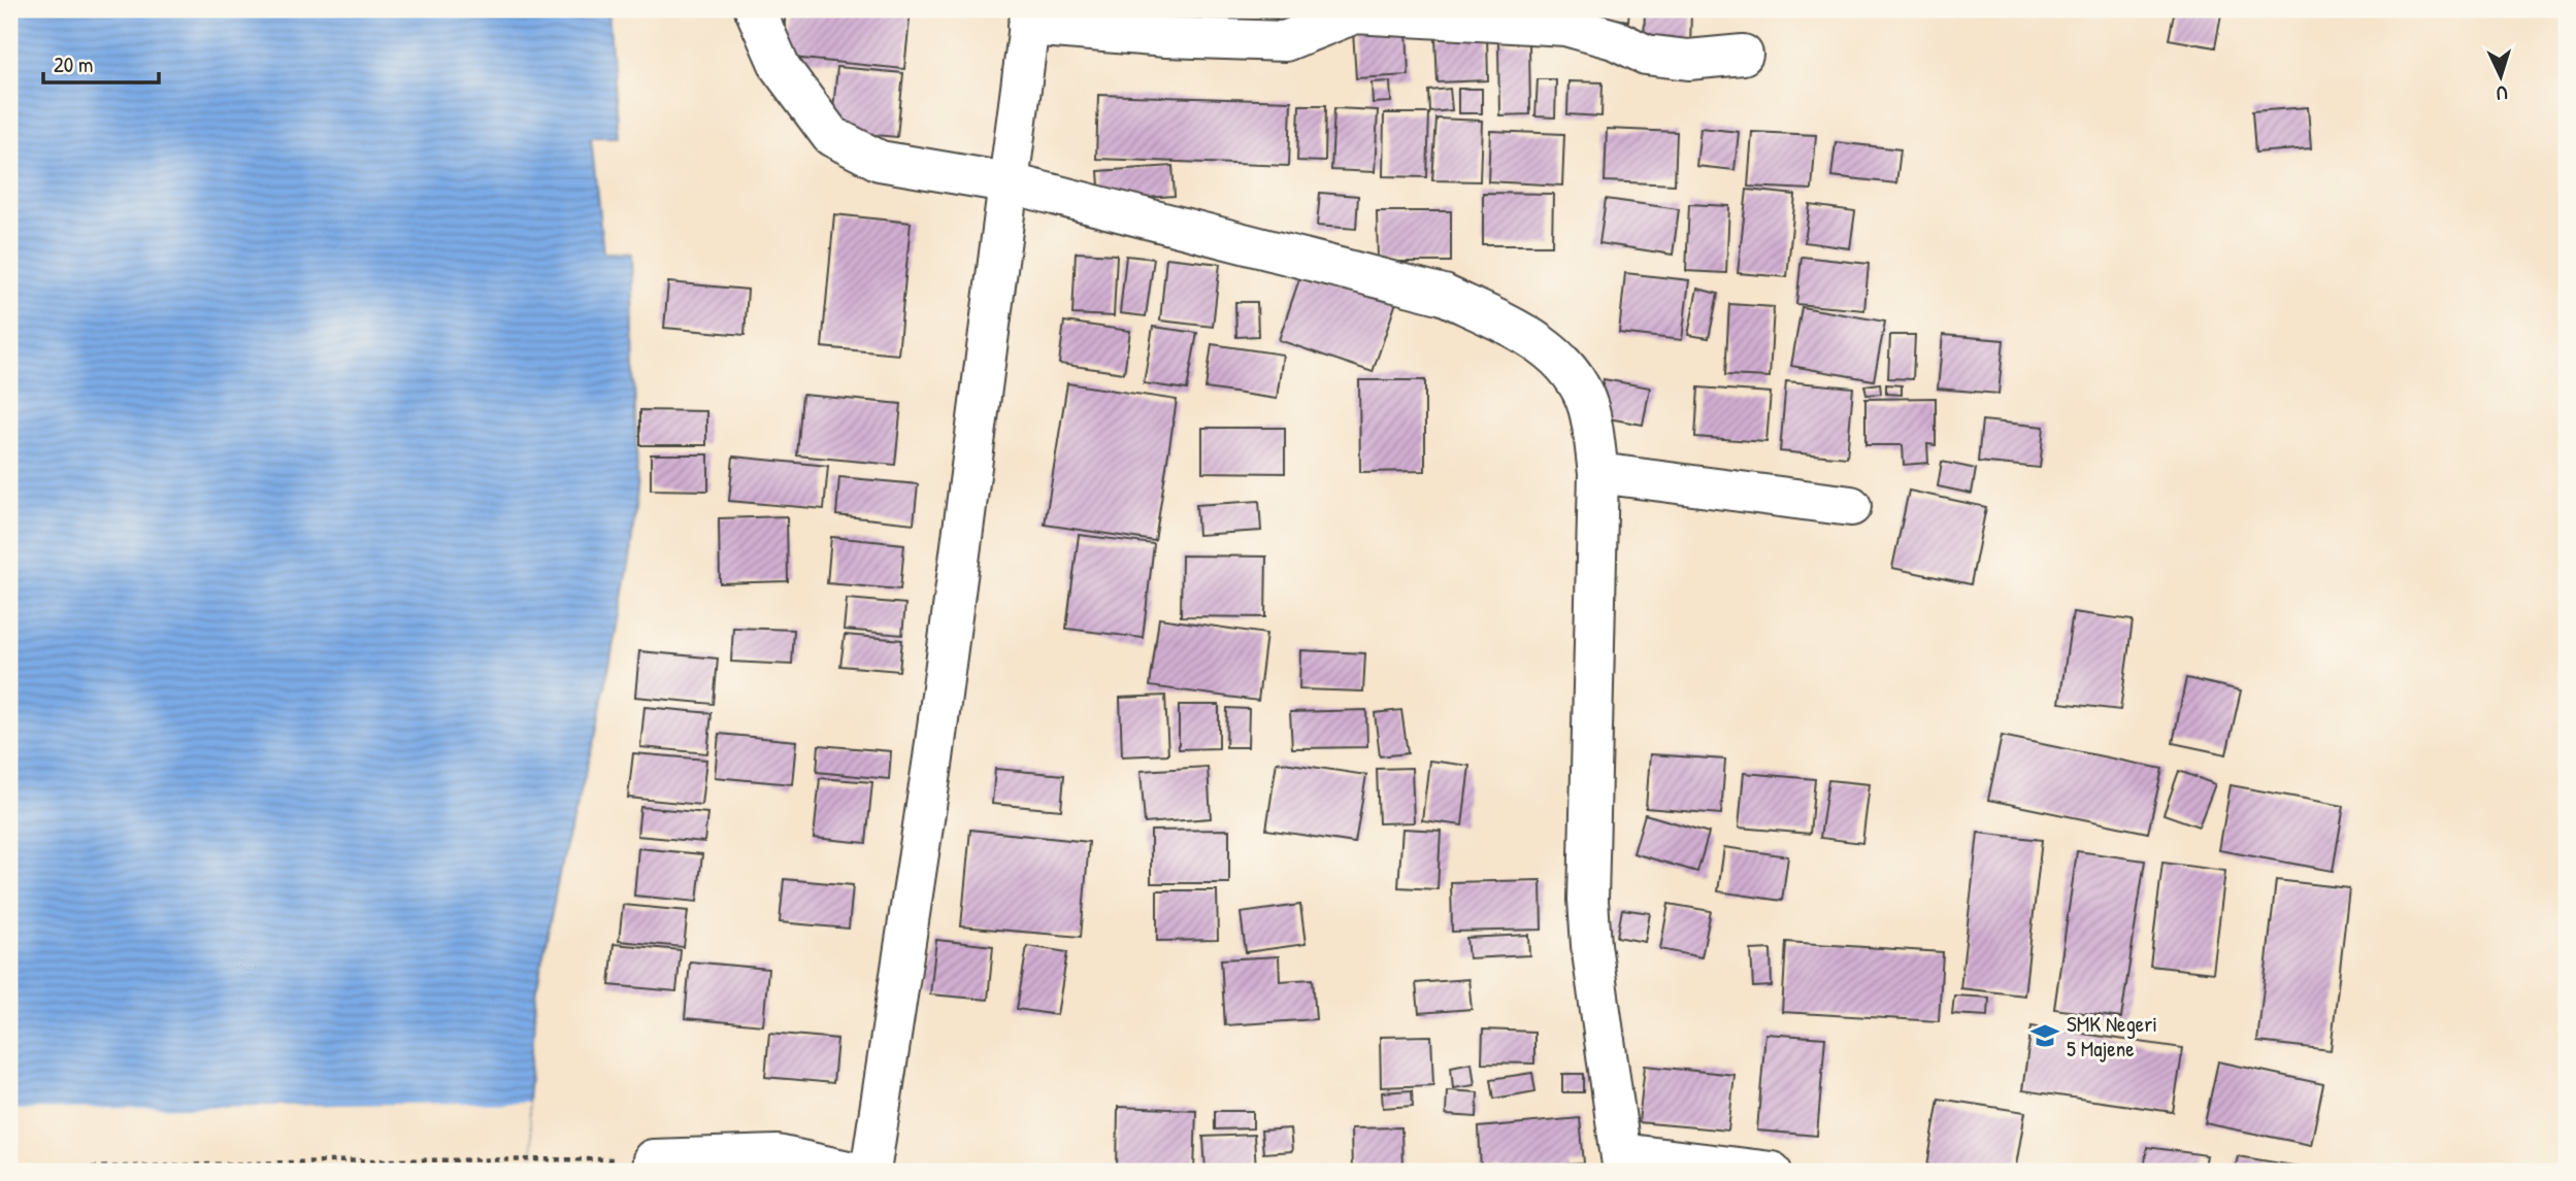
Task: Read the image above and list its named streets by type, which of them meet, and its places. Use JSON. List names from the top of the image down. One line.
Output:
{"places":{"school or university":["SMK Negeri 5 Majene"]},"scale_bar":"20 m","north":"bottom"}
